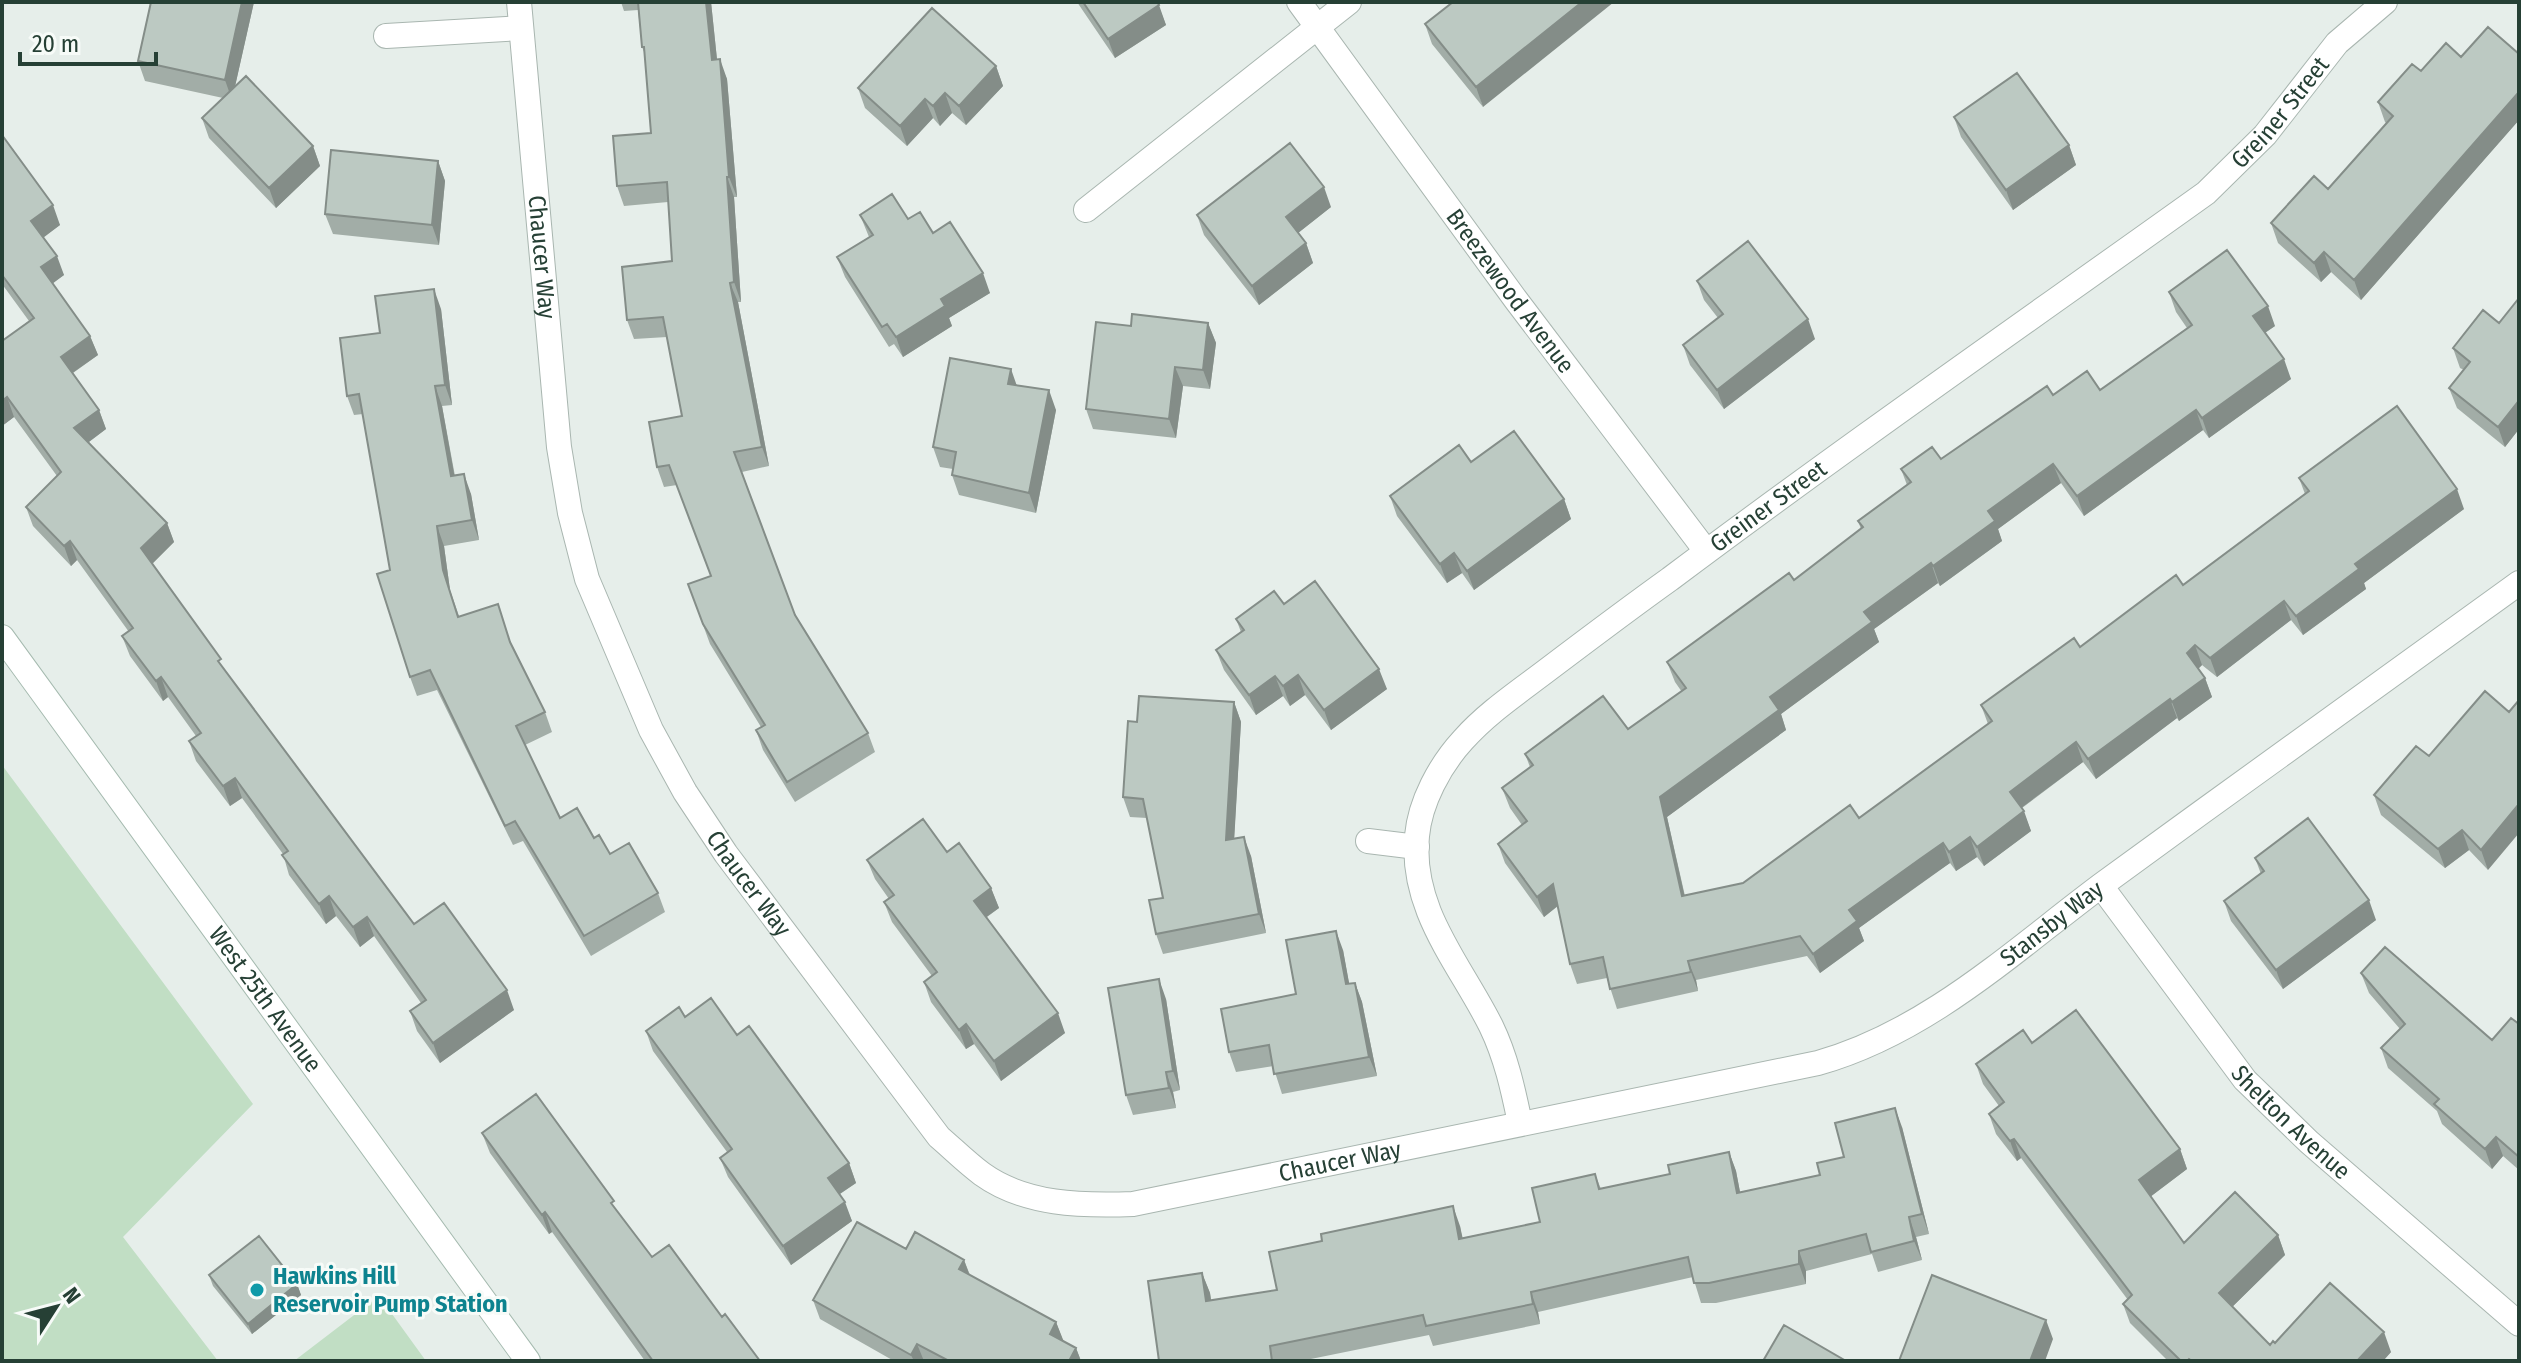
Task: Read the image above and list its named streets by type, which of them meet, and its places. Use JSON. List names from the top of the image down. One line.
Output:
{"streets":{"street":["Greiner Street","Chaucer Way","Breezewood Avenue","Stansby Way","West 25th Avenue","Shelton Avenue"]},"crossings":[["Greiner Street","Chaucer Way"],["Greiner Street","Breezewood Avenue"],["Greiner Street","Stansby Way"],["Chaucer Way","Stansby Way"],["Stansby Way","Shelton Avenue"]],"places":["Hawkins Hill Reservoir Pump Station"],"scale_bar":"20 m","north":"top right"}
